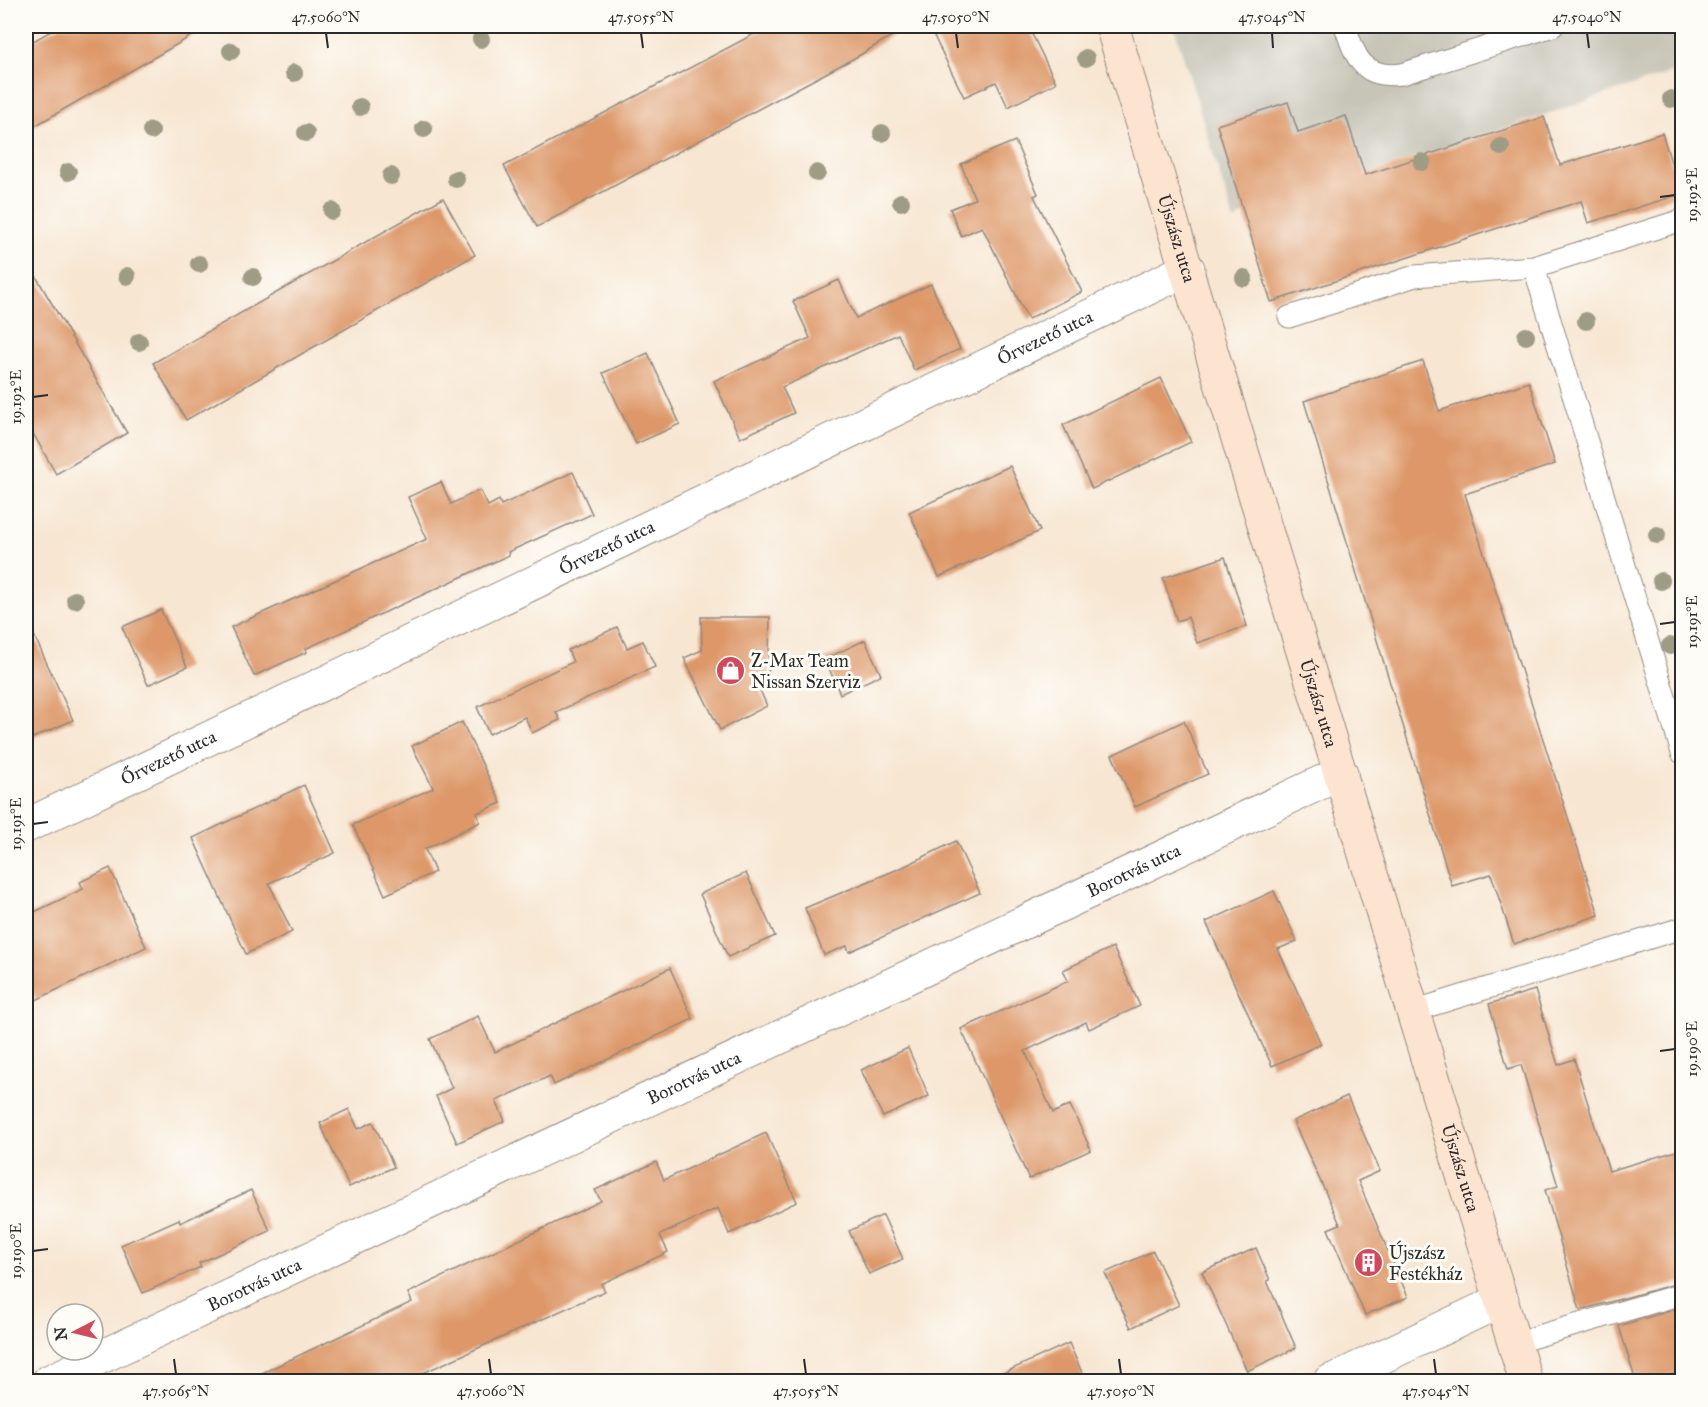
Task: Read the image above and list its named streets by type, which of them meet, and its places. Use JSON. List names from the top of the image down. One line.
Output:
{"streets":{"street":["Újszász utca","Őrvezető utca","Borotvás utca"]},"crossings":[["Újszász utca","Őrvezető utca"],["Újszász utca","Borotvás utca"]],"places":{"shop":["Z-Max Team Nissan Szerviz"],"building":["Újszász Festékház"]},"north":"left","coordinates":["47.5060°N","47.5055°N","47.5050°N","47.5045°N","47.5040°N","19.192°E","19.191°E","19.190°E","47.5065°N"]}
